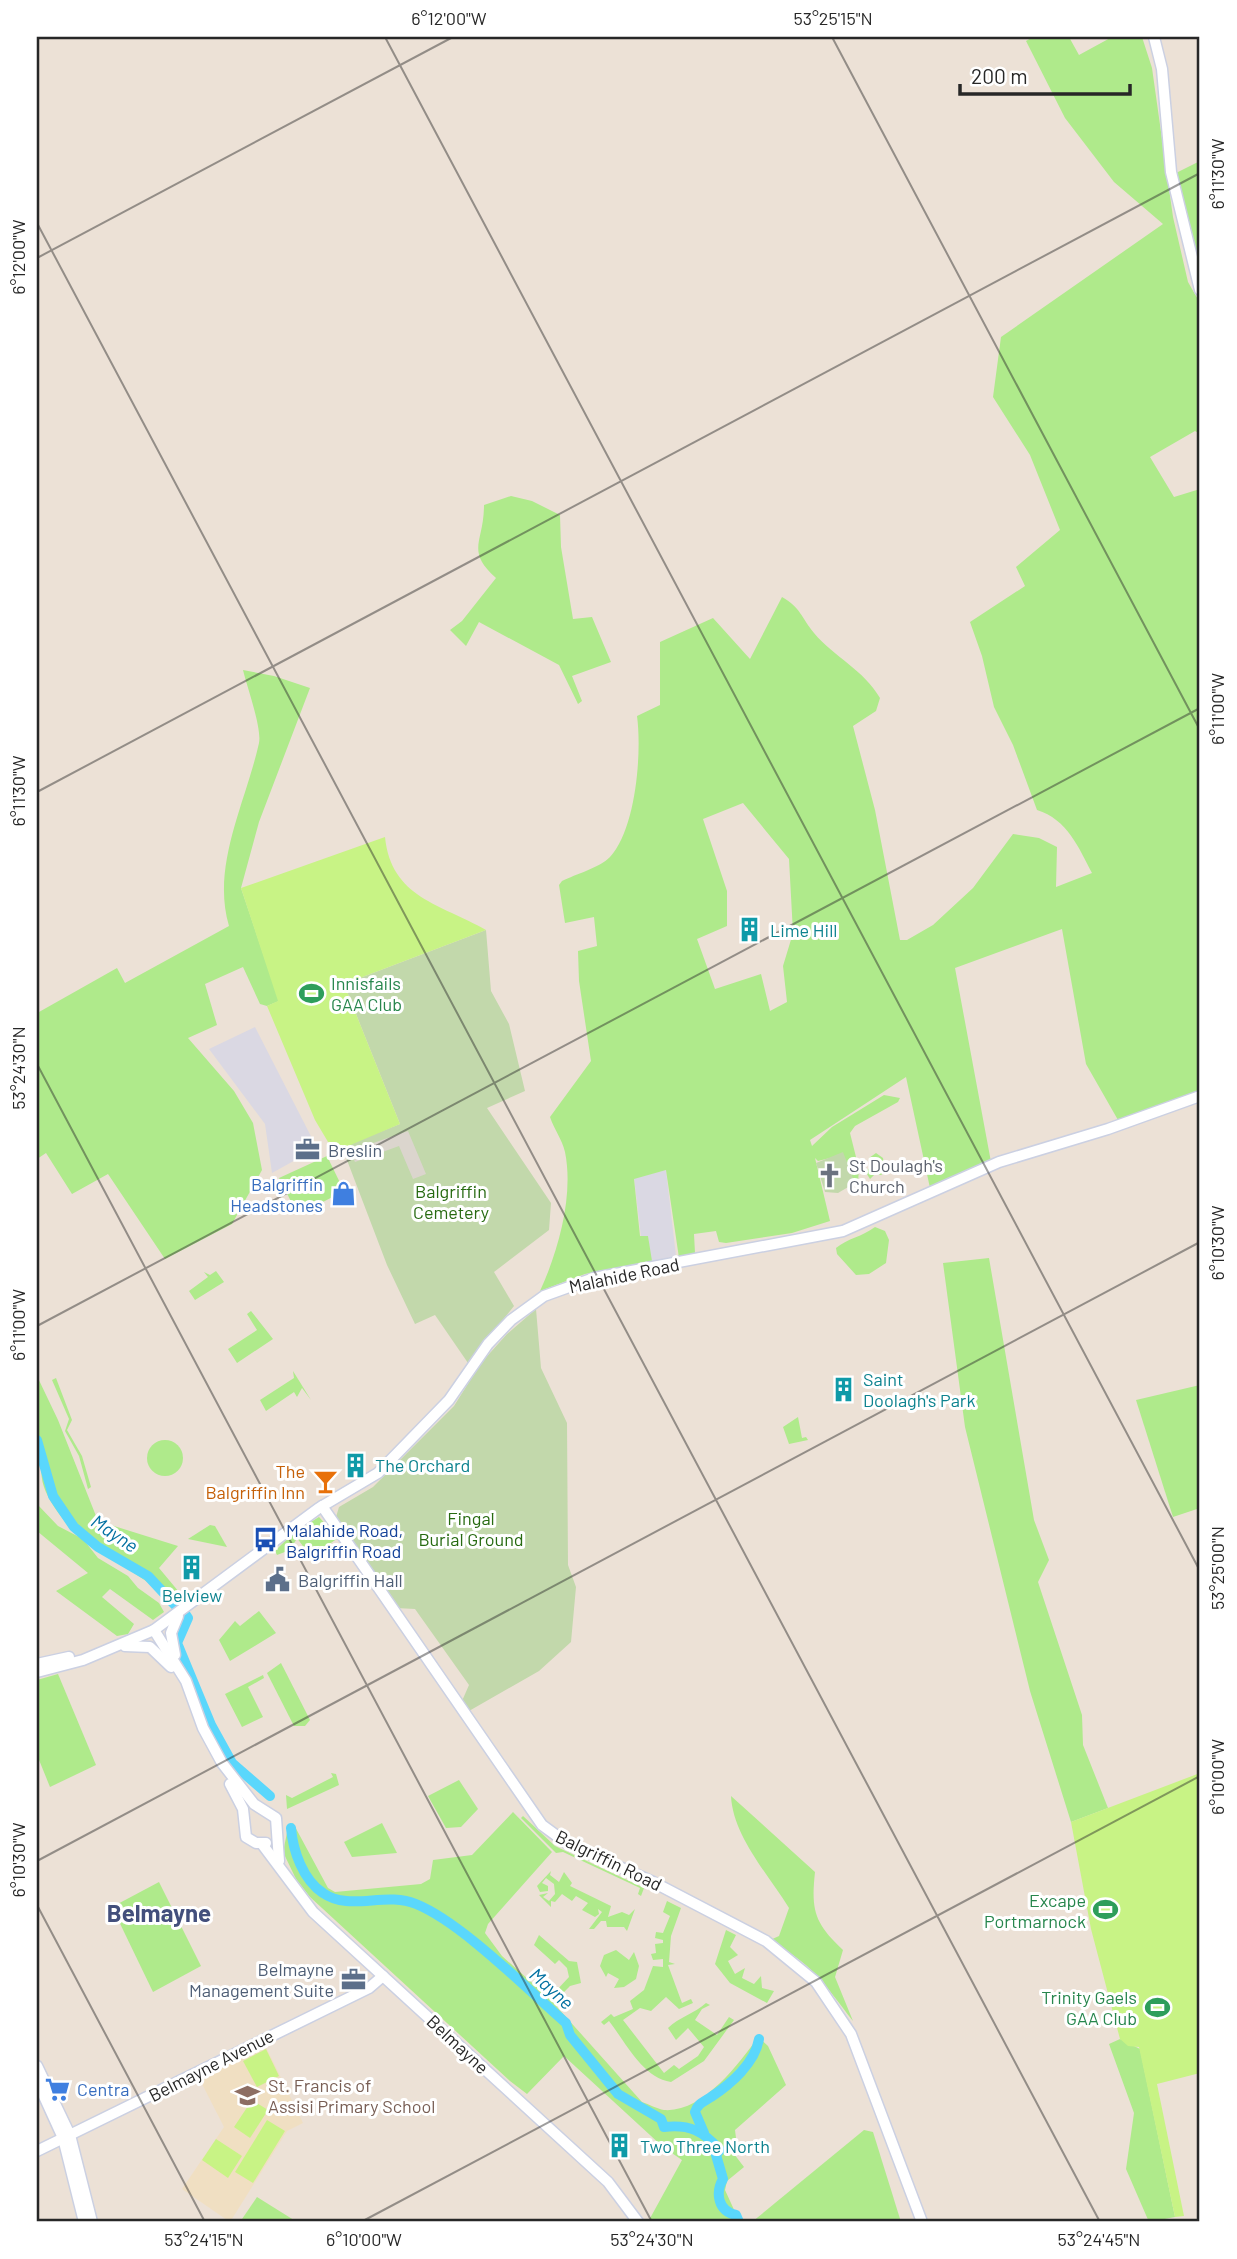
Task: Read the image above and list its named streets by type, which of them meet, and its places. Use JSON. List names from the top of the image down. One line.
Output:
{"streets":{"main road":["Malahide Road","Balgriffin Road","Belmayne","Belmayne Avenue"]},"crossings":[["Malahide Road","Balgriffin Road"],["Malahide Road","Belmayne"],["Belmayne","Belmayne Avenue"]],"districts":["Belmayne"],"water":["Mayne"],"parks":["Balgriffin Cemetery","Fingal Burial Ground"],"places":{"building":["Lime Hill","Saint Doolagh's Park","The Orchard","Belview","Two Three North"],"sports":["Innisfails GAA Club","Excape Portmarnock","Trinity Gaels GAA Club"],"office":["Breslin","Belmayne Management Suite"],"church":["St Doulagh's Church"],"shop":["Balgriffin Headstones"],"bar":["The Balgriffin Inn"],"bus stop":["Malahide Road, Balgriffin Road"],"public building":["Balgriffin Hall"],"supermarket":["Centra"],"school or university":["St. Francis of Assisi Primary School"]},"scale_bar":"200 m","coordinates":["6°12'00\"W","53°25'15\"N","6°11'30\"W","6°11'00\"W","53°24'30\"N","6°10'30\"W","53°25'00\"N","6°10'00\"W","53°24'15\"N","53°24'45\"N"]}
